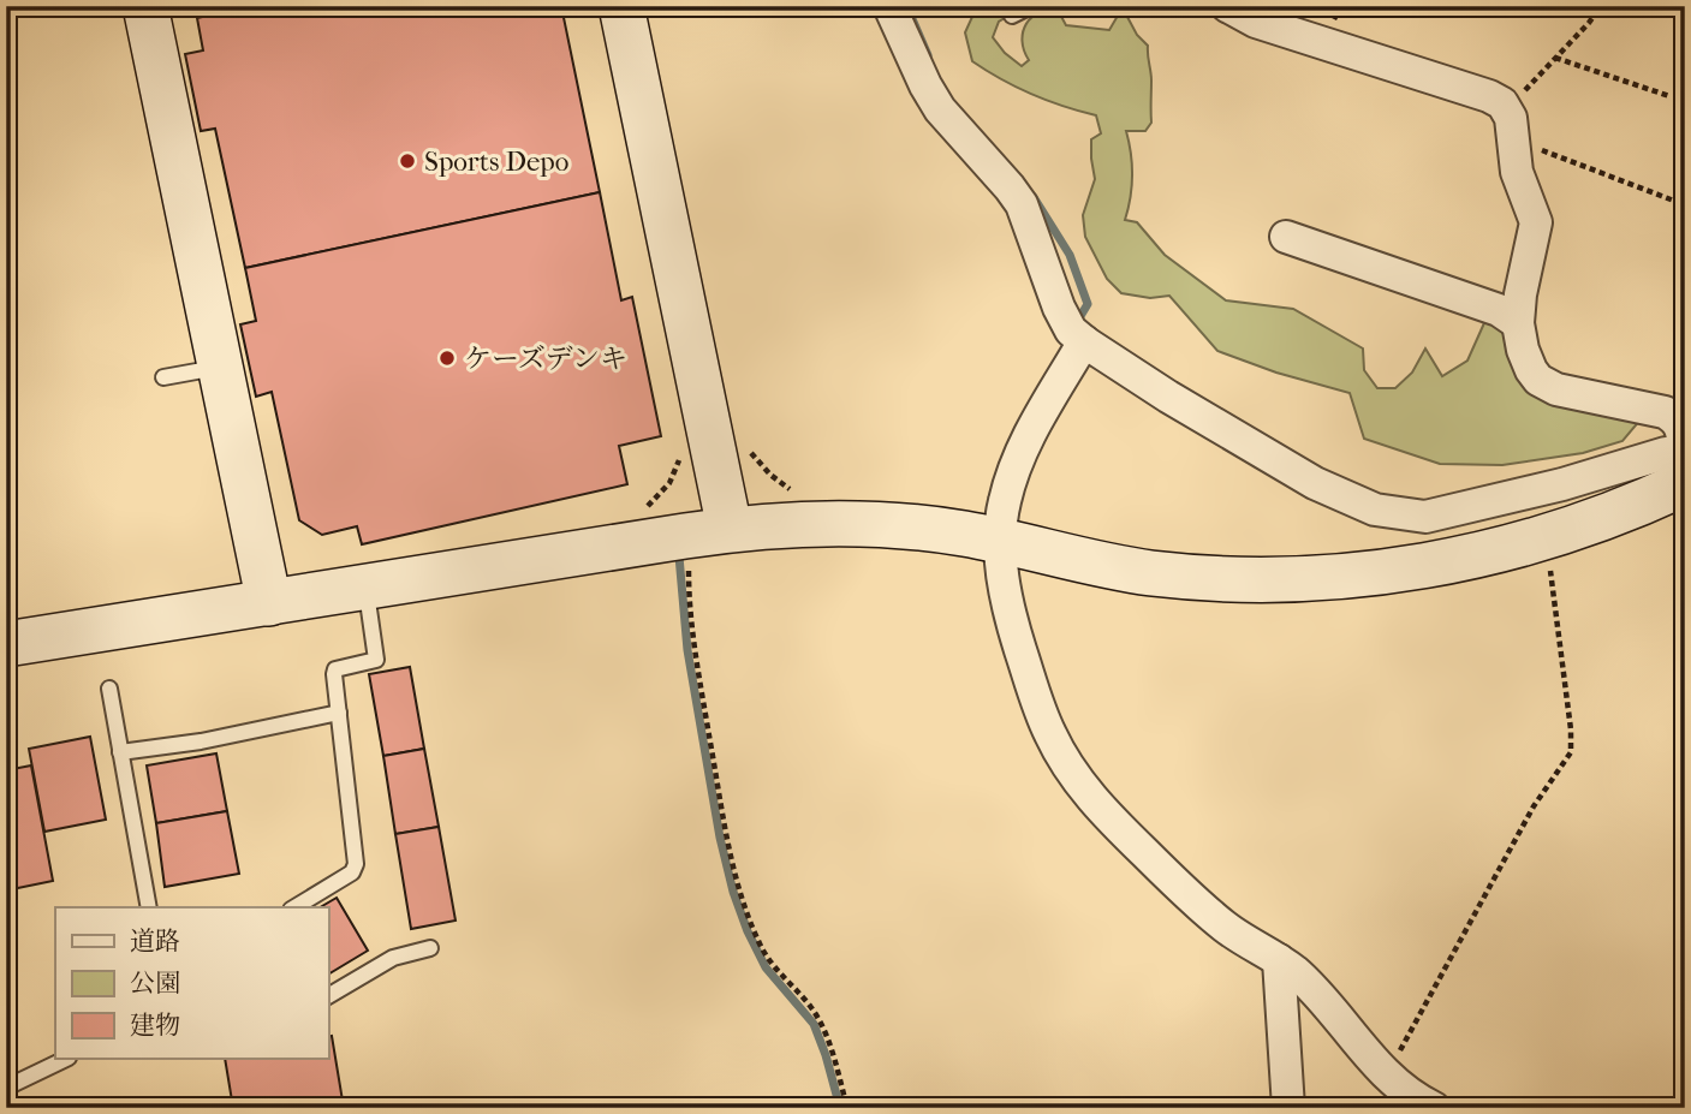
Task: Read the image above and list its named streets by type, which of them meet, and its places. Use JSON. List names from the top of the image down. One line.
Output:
{"places":["Sports Depo","ケーズデンキ"],"legend":["道路","公園","建物"]}
